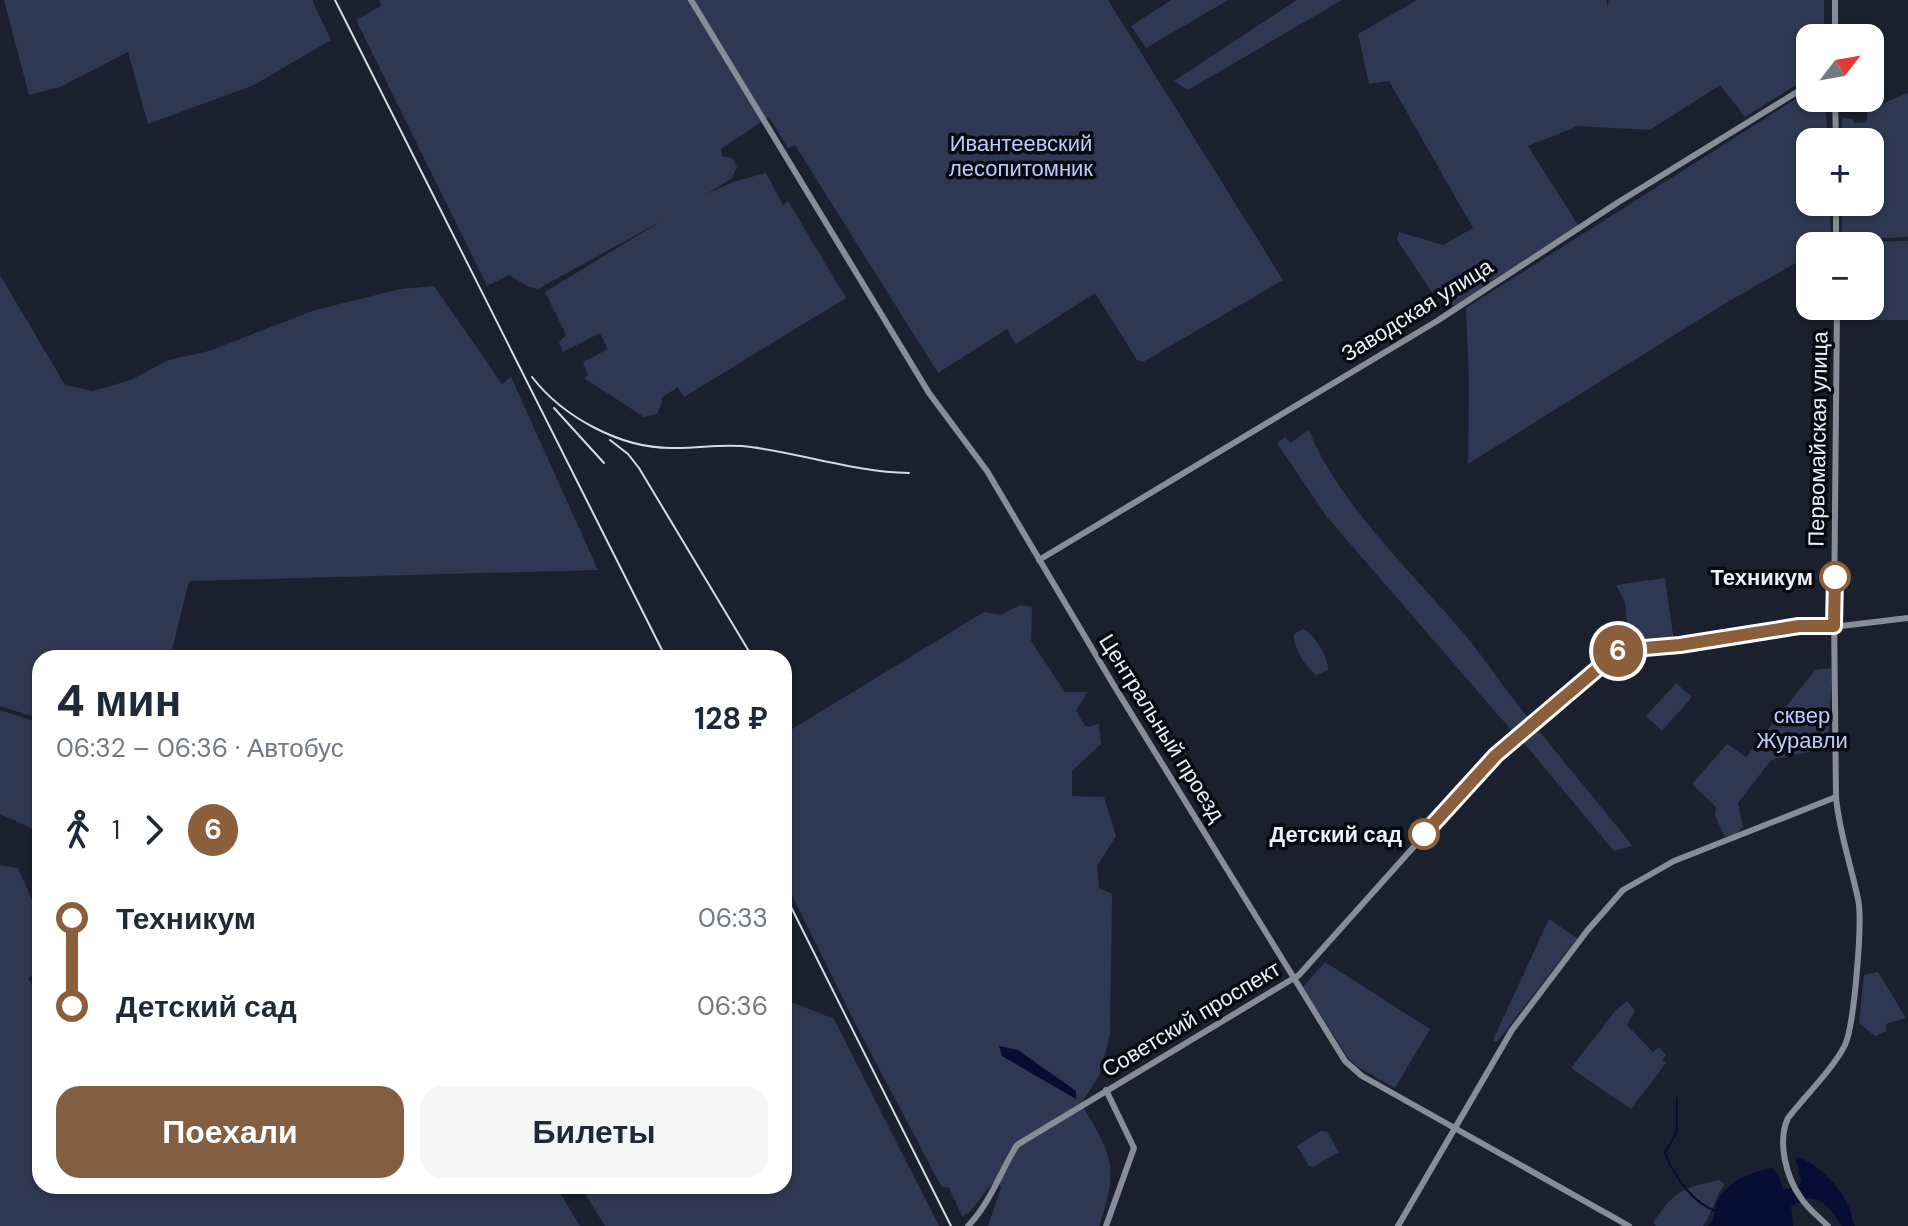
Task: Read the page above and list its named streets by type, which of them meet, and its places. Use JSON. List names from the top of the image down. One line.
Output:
{"streets":{"street":["Заводская улица","Первомайская улица","Центральный проезд","Советский проспект"]},"crossings":[["Заводская улица","Центральный проезд"],["Первомайская улица","Советский проспект"],["Центральный проезд","Советский проспект"]],"parks":["Ивантеевский лесопитомник","сквер Журавли"],"places":["Техникум","Детский сад"],"lines":["bus line 6"],"north":"top right","page":{"on_map":"6","map_buttons":["+","−"],"heading":["4 мин","06:32 – 06:36 · Автобус","128 ₽"],"legs":["1","6"],"list":[{"name":"Техникум","value":"06:33"},{"name":"Детский сад","value":"06:36"}],"buttons":["Поехали","Билеты"]}}
